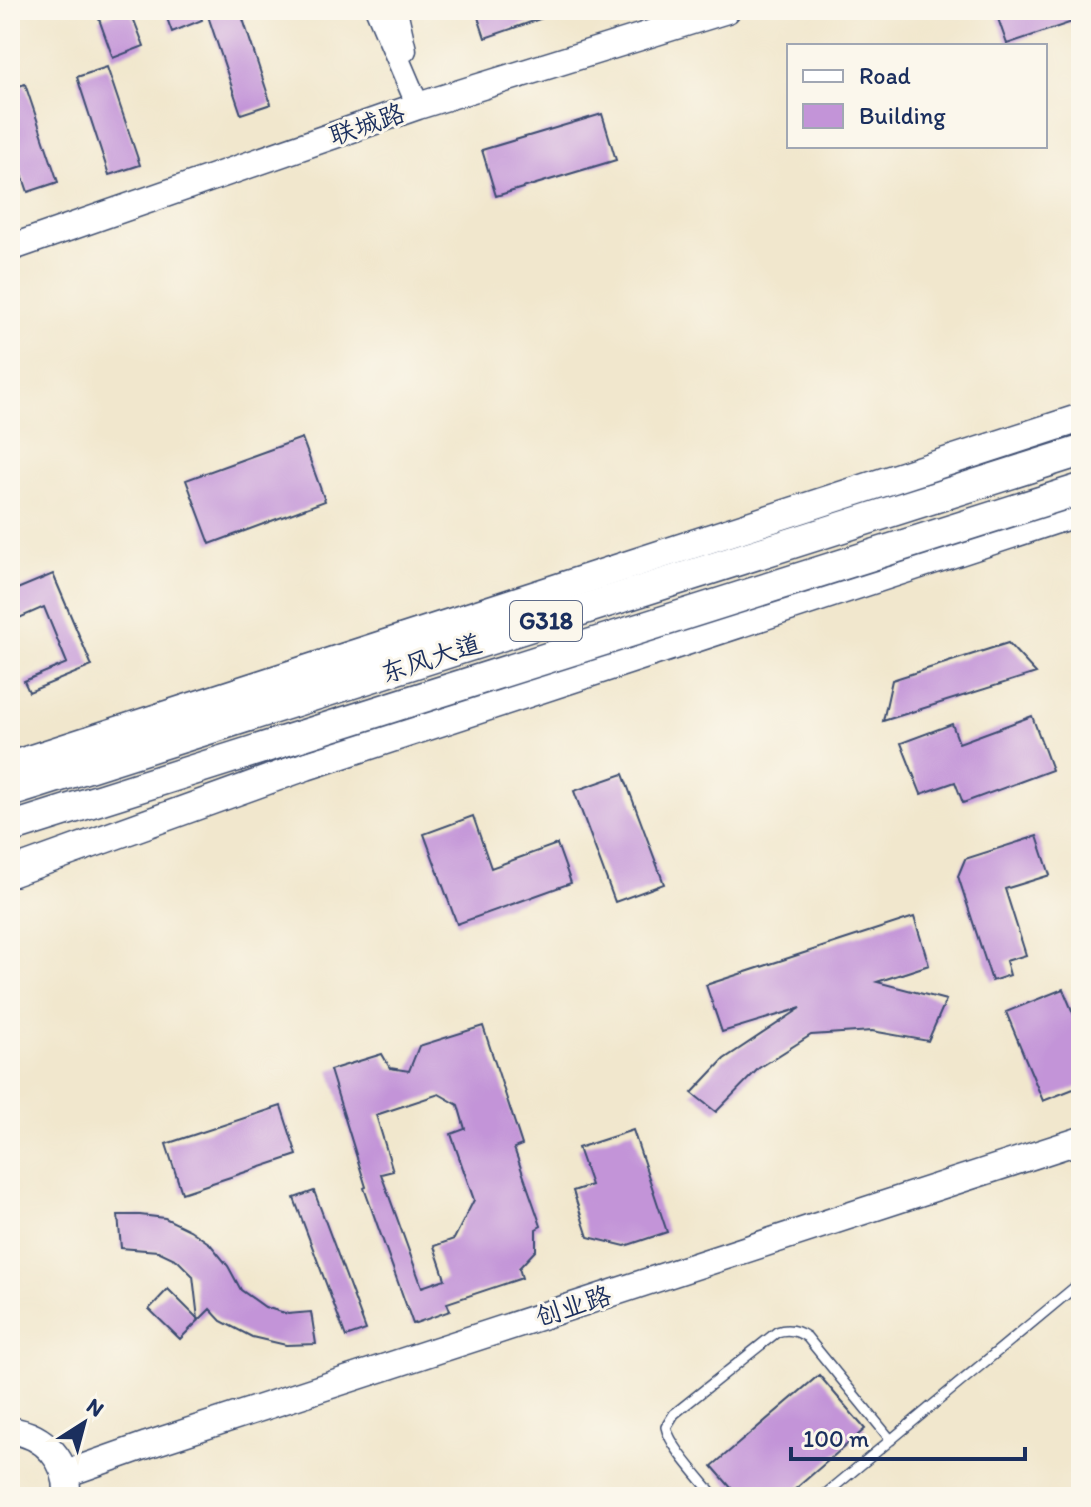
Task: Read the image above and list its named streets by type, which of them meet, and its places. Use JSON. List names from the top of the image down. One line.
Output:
{"streets":{"highway":["G318","东风大道"],"main road":["联城路","创业路"]},"legend":["Road","Building"],"scale_bar":"100 m","north":"top right"}
